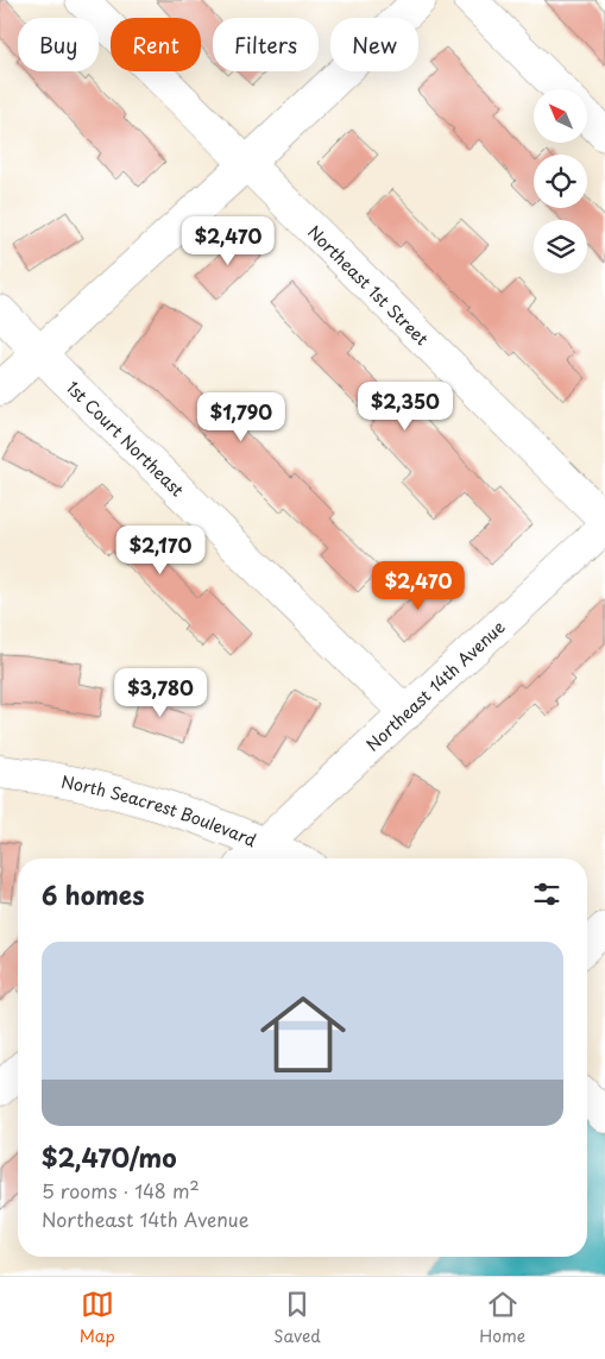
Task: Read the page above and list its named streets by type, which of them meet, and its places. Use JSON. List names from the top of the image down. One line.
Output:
{"streets":{"street":["Northeast 1st Street","1st Court Northeast","Northeast 14th Avenue","North Seacrest Boulevard"]},"crossings":[["1st Court Northeast","Northeast 14th Avenue"],["Northeast 14th Avenue","North Seacrest Boulevard"]],"north":"top left","page":{"chip":["Buy","Rent","Filters","New"],"price":["$2,470","$2,350","$1,790","$2,170","$2,470","$3,780"],"heading":"6 homes","list":[{"name":"$2,470/mo","note":"5 rooms · 148 m² · Northeast 14th Avenue"}],"tabs":["Map","Saved","Home"]}}
